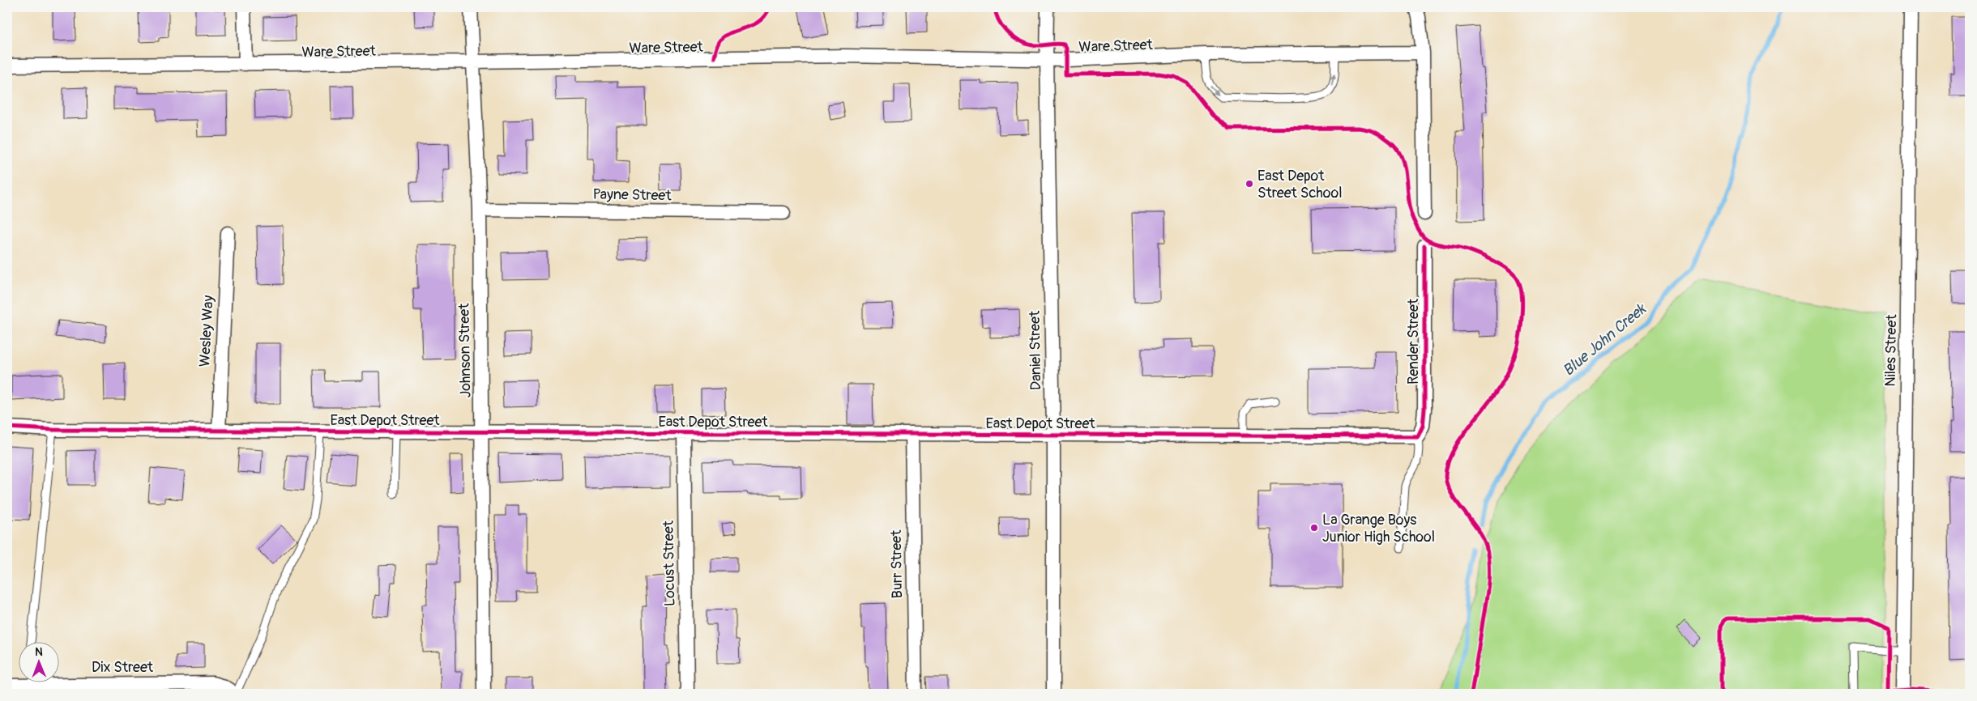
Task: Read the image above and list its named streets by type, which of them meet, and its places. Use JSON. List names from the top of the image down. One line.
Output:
{"streets":{"street":["Ware Street","Payne Street","Wesley Way","Render Street","Johnson Street","Daniel Street","Niles Street","East Depot Street","Locust Street","Burr Street","Dix Street"]},"crossings":[["Ware Street","Johnson Street"],["Ware Street","Daniel Street"],["Payne Street","Johnson Street"],["Wesley Way","East Depot Street"],["Render Street","East Depot Street"],["Johnson Street","East Depot Street"],["Daniel Street","East Depot Street"],["East Depot Street","Locust Street"],["East Depot Street","Burr Street"]],"water":["Blue John Creek"],"places":["East Depot Street School","La Grange Boys Junior High School"],"north":"top"}
